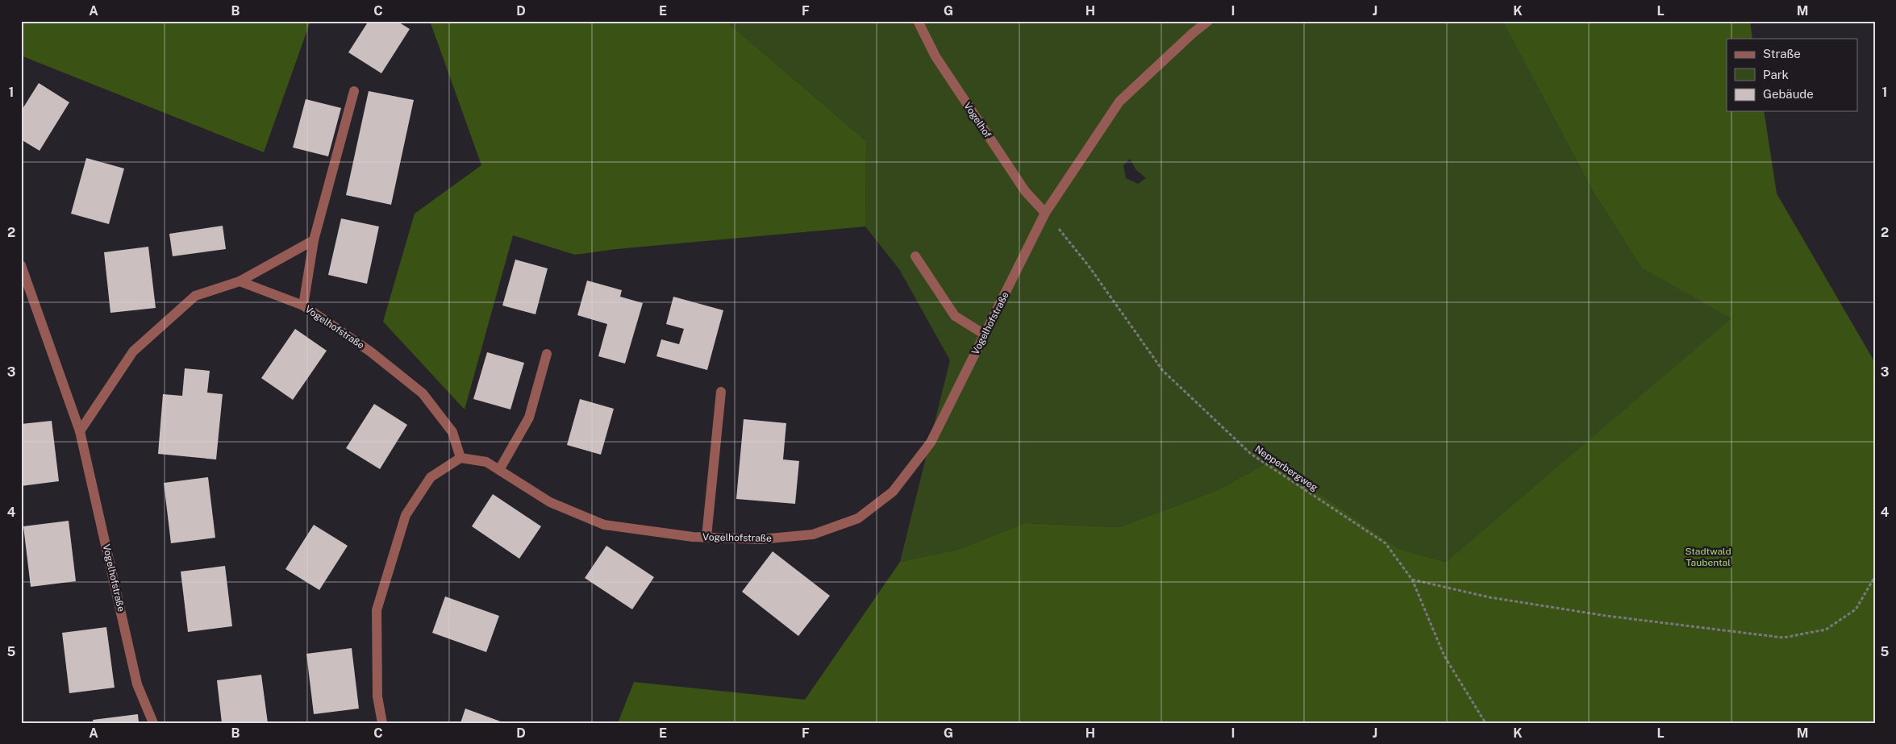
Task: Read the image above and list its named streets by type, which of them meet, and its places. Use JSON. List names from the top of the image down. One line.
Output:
{"streets":{"street":["Vogelhof","Vogelhofstraße"],"path":["Nepperbergweg"]},"crossings":[["Vogelhof","Vogelhofstraße"],["Vogelhof","Nepperbergweg"],["Vogelhofstraße","Nepperbergweg"]],"parks":["Stadtwald Taubental"],"legend":["Straße","Park","Gebäude"],"grid":{"columns":["A","B","C","D","E","F","G","H","I","J","K","L","M"],"rows":["1","2","3","4","5"]}}
